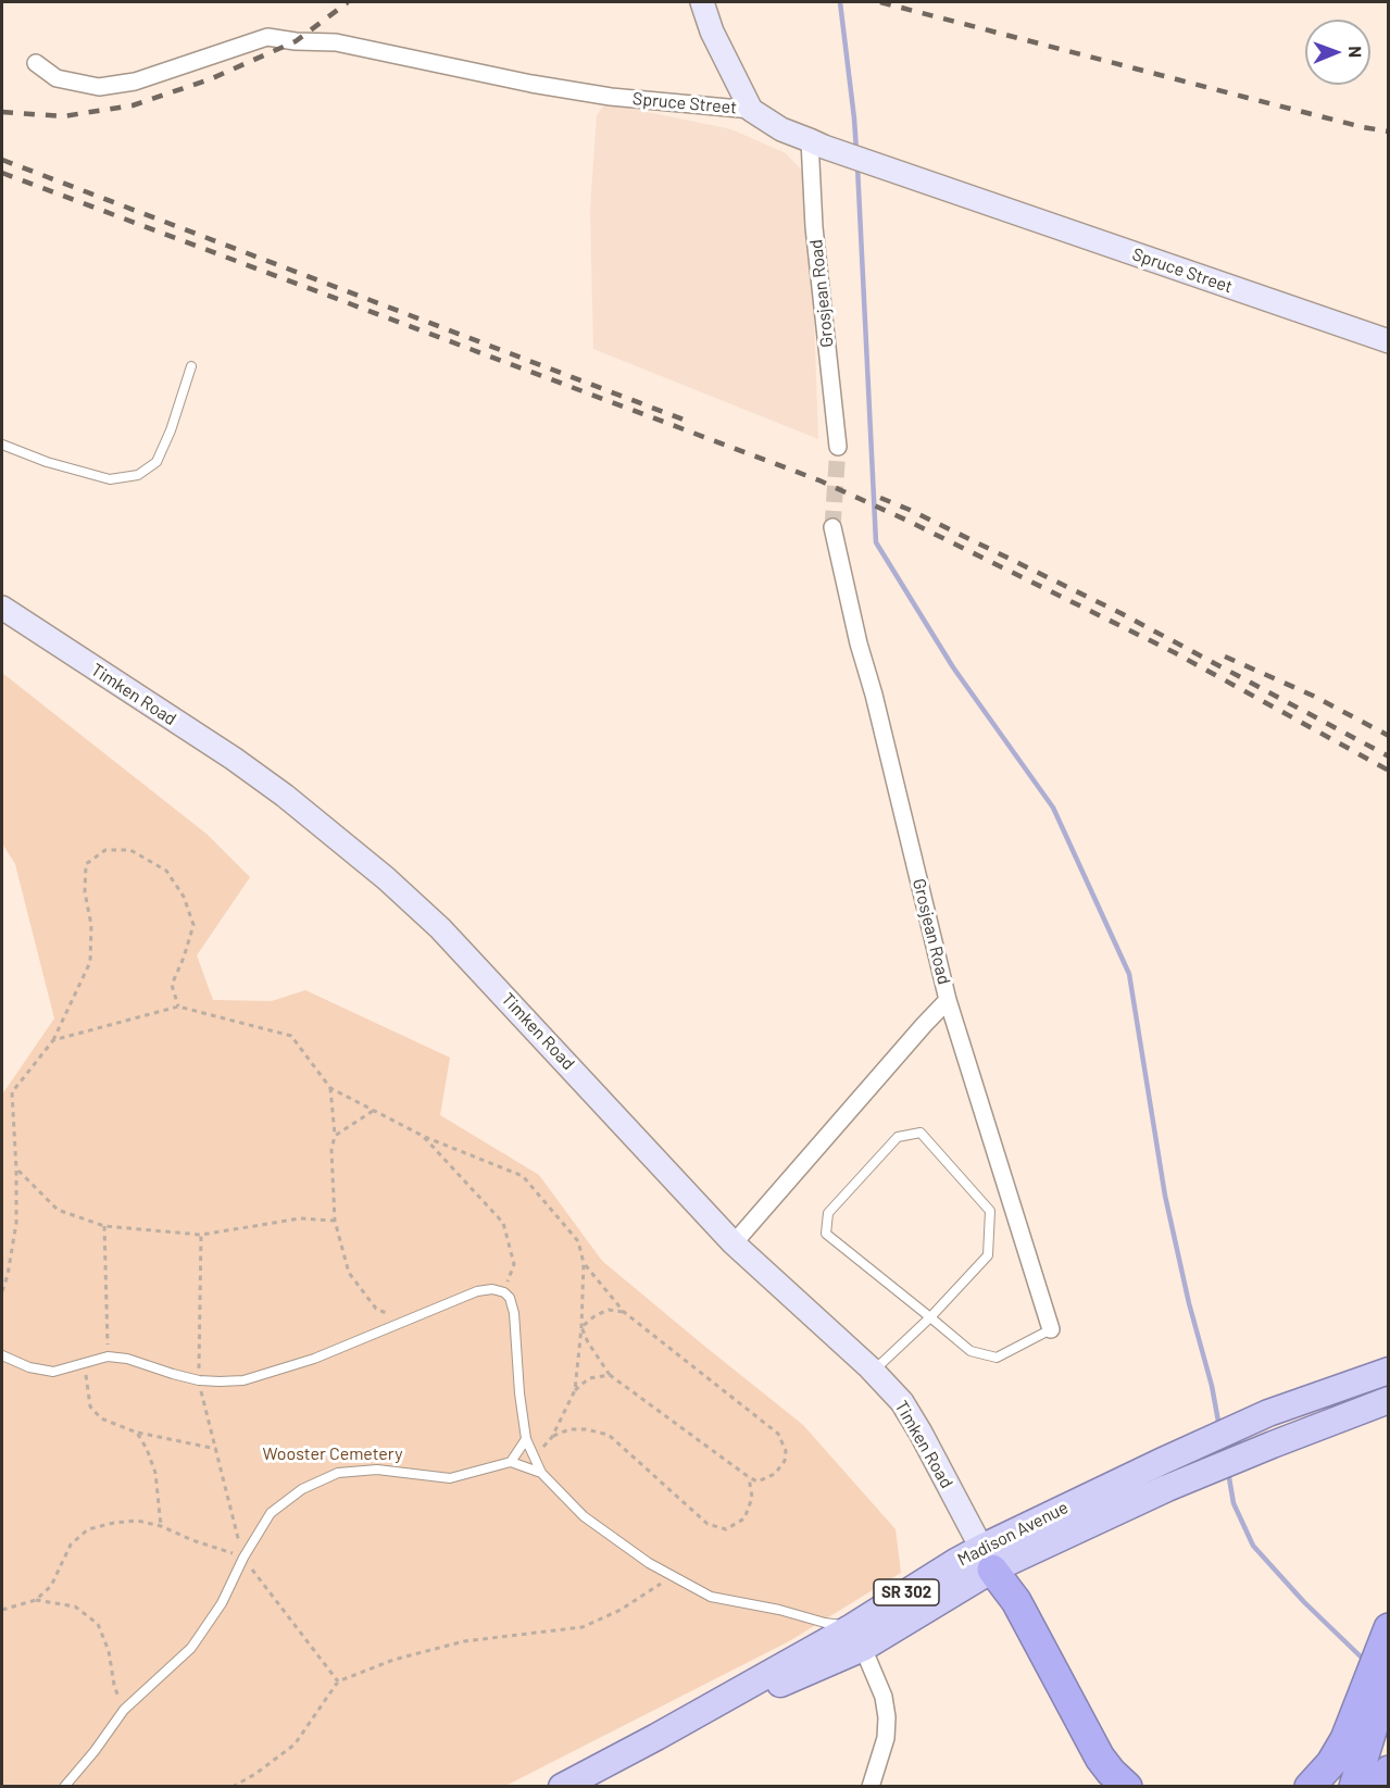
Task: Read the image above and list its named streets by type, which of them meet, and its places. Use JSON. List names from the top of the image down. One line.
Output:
{"streets":{"main road":["Madison Avenue","SR 302"],"street":["Spruce Street","Grosjean Road","Timken Road"]},"crossings":[["Spruce Street","Grosjean Road"],["Timken Road","Madison Avenue"]],"parks":["Wooster Cemetery"],"north":"right"}
